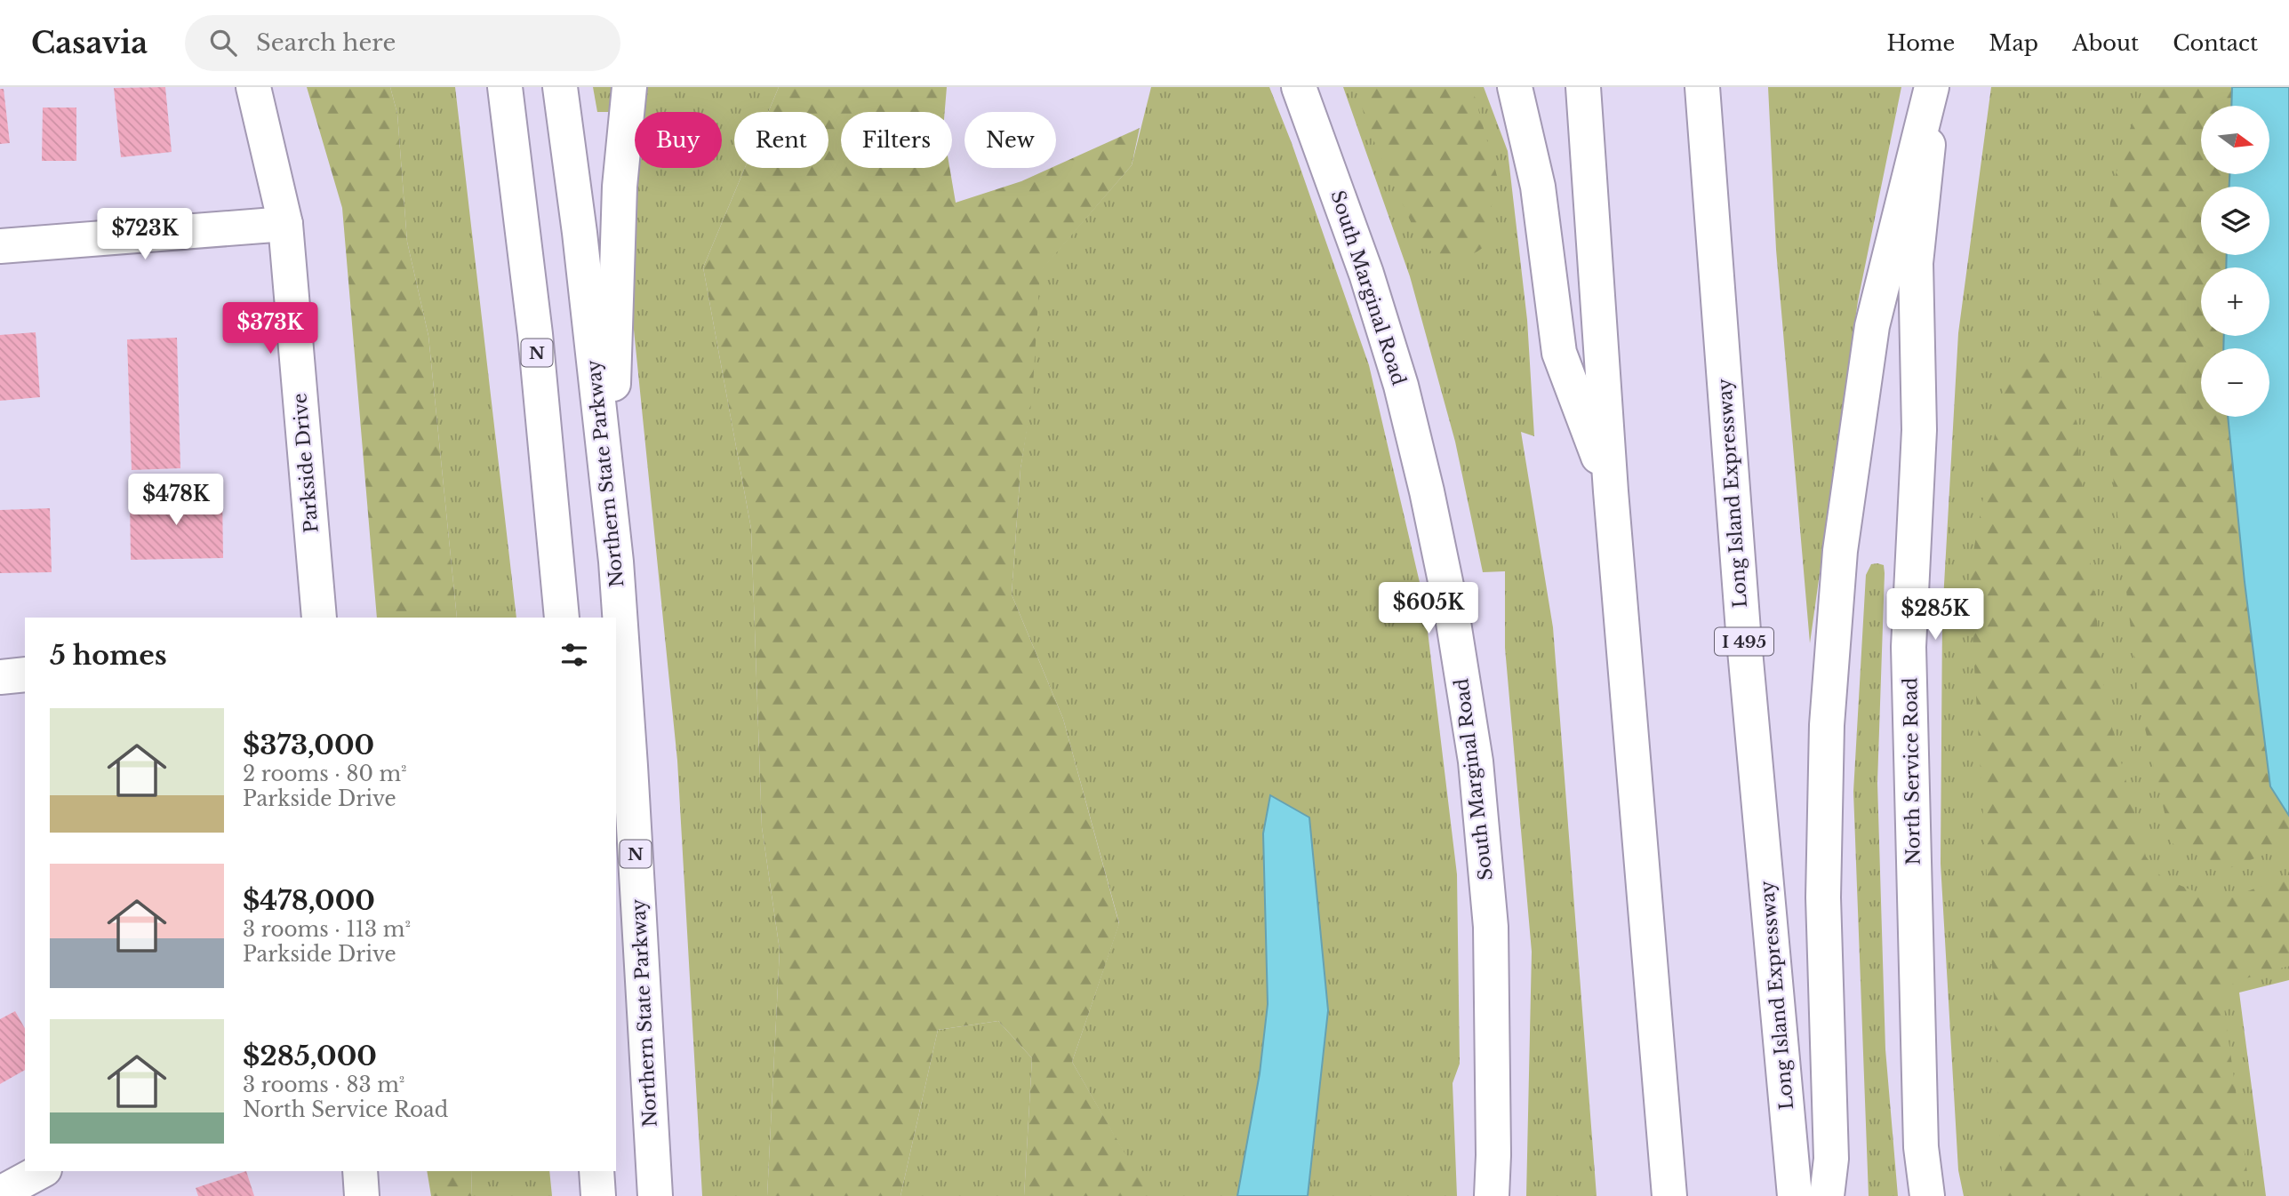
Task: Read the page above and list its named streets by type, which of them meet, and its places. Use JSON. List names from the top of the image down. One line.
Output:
{"streets":{"main road":["South Marginal Road","N","Parkside Drive","Northern State Parkway","Long Island Expressway","I 495","North Service Road"]},"north":"right","page":{"header":"Casavia","search":"Search here","nav":["Home","Map","About","Contact"],"map_buttons":["+","−"],"chip":["Buy","Rent","Filters","New"],"price":["$723K","$373K","$478K","$605K","$285K"],"heading":"5 homes","list":[{"name":"$373,000","note":"2 rooms · 80 m² · Parkside Drive"},{"name":"$478,000","note":"3 rooms · 113 m² · Parkside Drive"},{"name":"$285,000","note":"3 rooms · 83 m² · North Service Road"}]}}
